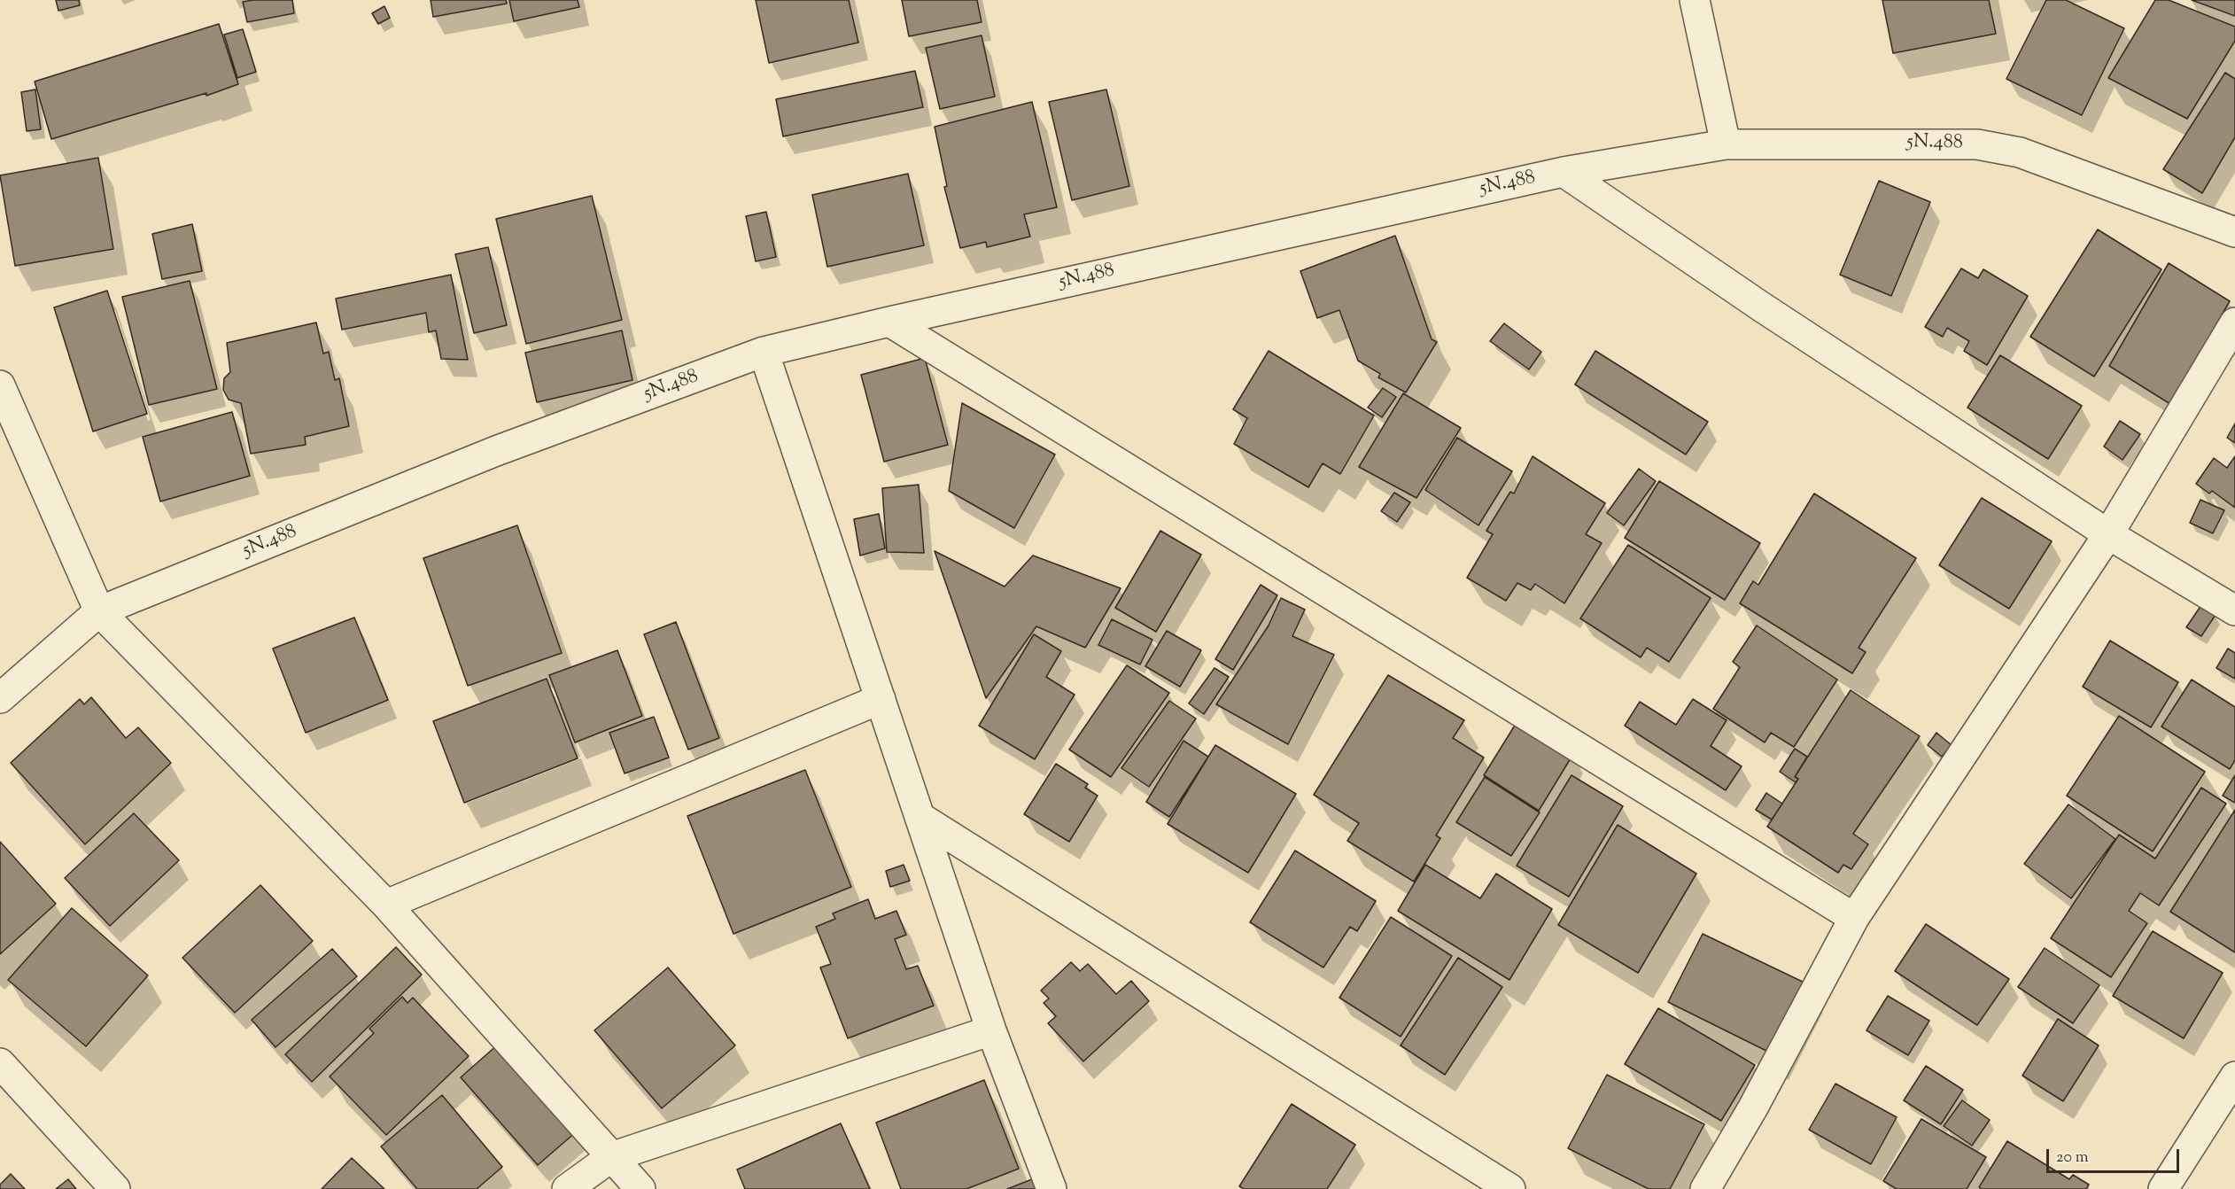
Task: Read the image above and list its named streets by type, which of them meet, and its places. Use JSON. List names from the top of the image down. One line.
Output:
{"streets":{"street":["5N.488"]},"scale_bar":"20 m"}
